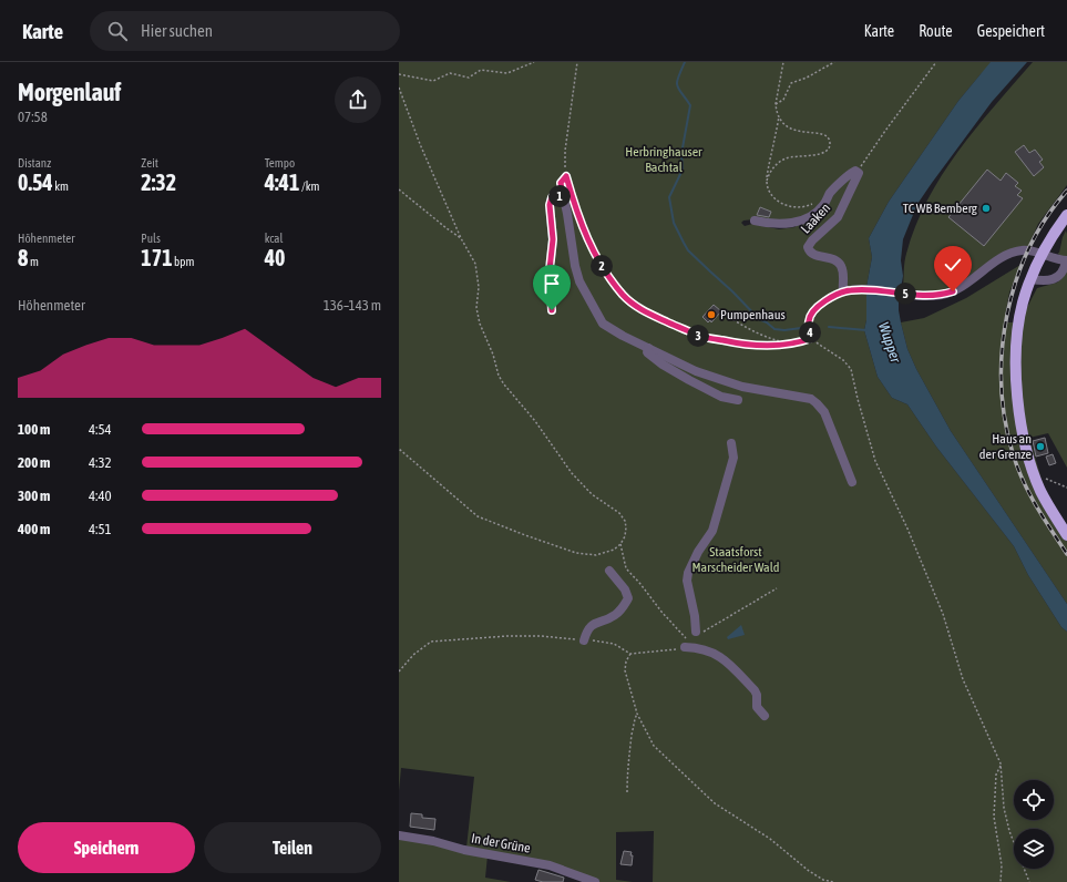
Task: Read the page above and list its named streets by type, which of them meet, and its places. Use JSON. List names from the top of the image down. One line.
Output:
{"streets":{"street":["Laaken","In der Grüne"]},"water":["Wupper"],"parks":["Herbringhauser Bachtal","Staatsforst Marscheider Wald"],"places":["TC WB Bemberg","Pumpenhaus","Haus an der Grenze"],"page":{"header":"Karte","search":"Hier suchen","nav":["Karte","Route","Gespeichert"],"heading":["Morgenlauf","07:58"],"stats":[["Distanz","0.54 km"],["Zeit","2:32"],["Tempo","4:41 /km"],["Höhenmeter","8 m"],["Puls","171 bpm"],["kcal","40"]],"pins":["1","2","5","4","3"],"chart":["Höhenmeter","136–143 m"],"list":[{"name":"100 m","note":"4:54"},{"name":"200 m","note":"4:32"},{"name":"300 m","note":"4:40"},{"name":"400 m","note":"4:51"}],"buttons":["Speichern","Teilen"]}}
